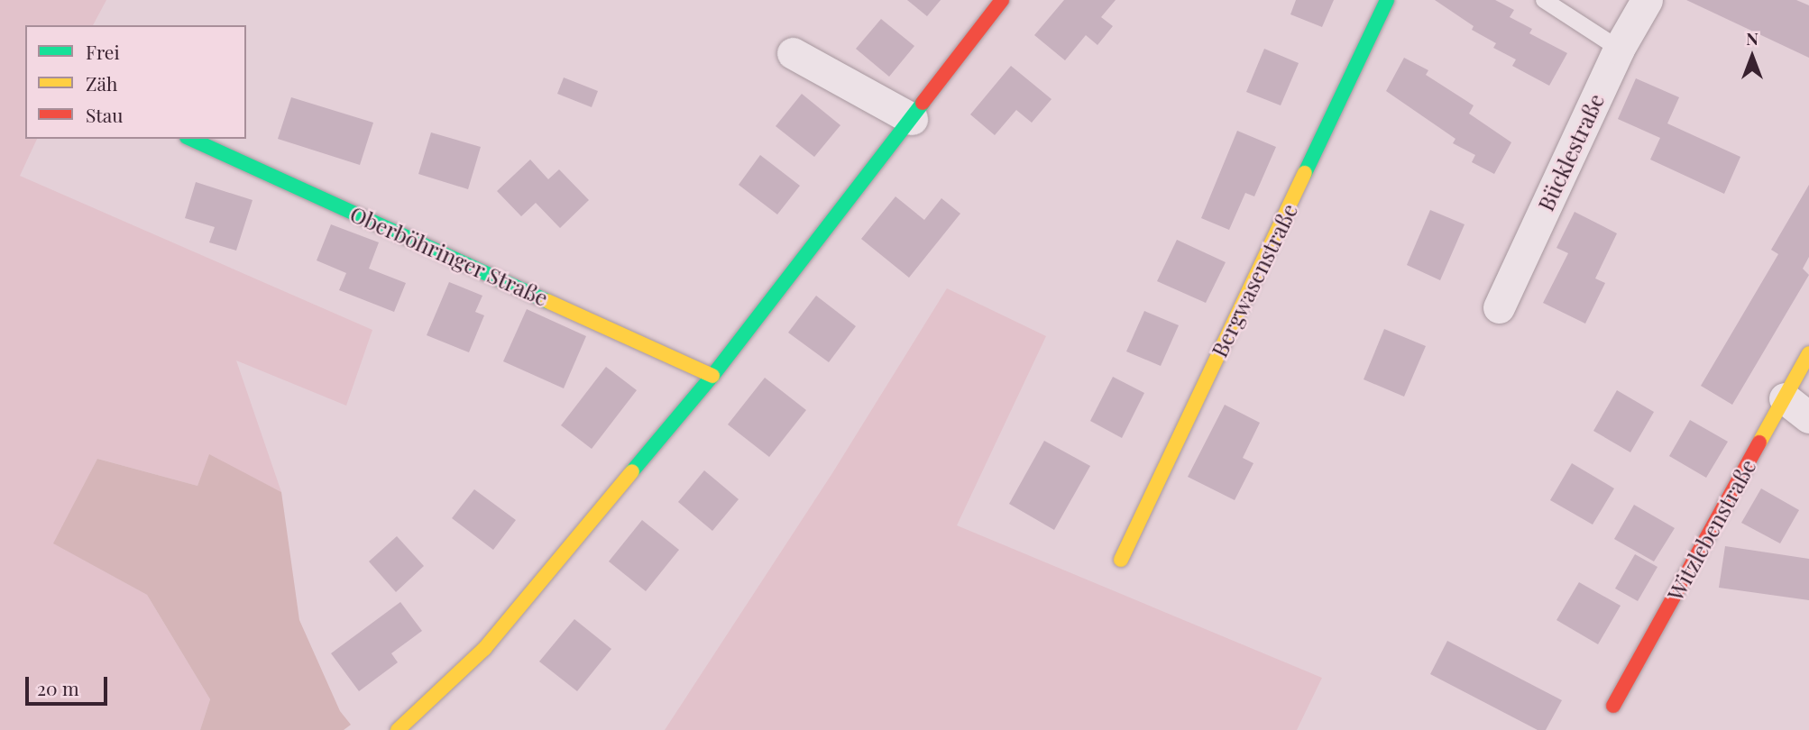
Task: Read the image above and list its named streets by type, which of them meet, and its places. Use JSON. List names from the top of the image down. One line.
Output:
{"streets":{"street":["Bücklestraße","Oberböhringer Straße","Bergwasenstraße","Witzlebenstraße"]},"legend":["Frei","Zäh","Stau"],"scale_bar":"20 m","north":"top"}
